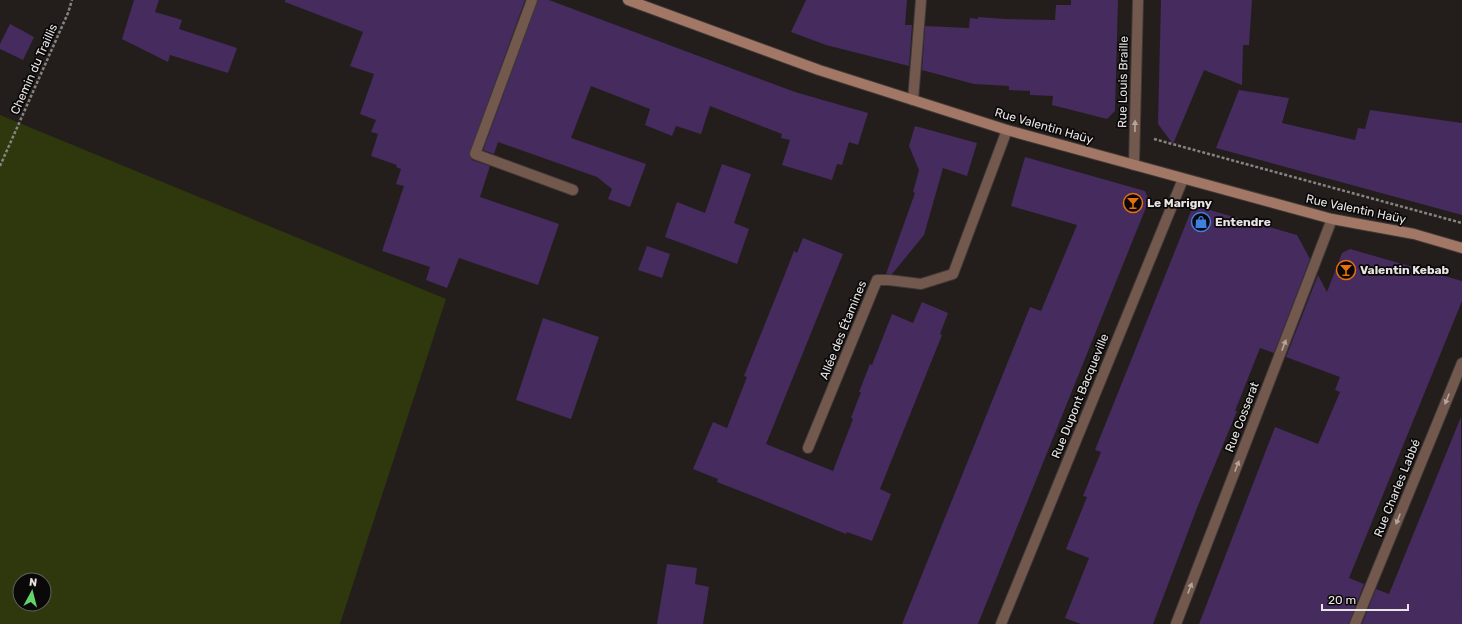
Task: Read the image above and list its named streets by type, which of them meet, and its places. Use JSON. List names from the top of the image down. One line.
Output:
{"streets":{"street":["Rue Louis Braille","Rue Valentin Haüy","Allée des Étamines","Rue Dupont Bacqueville","Rue Cosserat","Rue Charles Labbé"],"path":["Chemin du Traillis"]},"crossings":[["Rue Louis Braille","Rue Valentin Haüy"],["Rue Valentin Haüy","Allée des Étamines"],["Rue Valentin Haüy","Rue Dupont Bacqueville"],["Rue Valentin Haüy","Rue Cosserat"]],"one_way":["Rue Louis Braille","Rue Cosserat","Rue Charles Labbé"],"places":{"bar":["Le Marigny","Valentin Kebab"],"shop":["Entendre"]},"scale_bar":"20 m","north":"top"}
